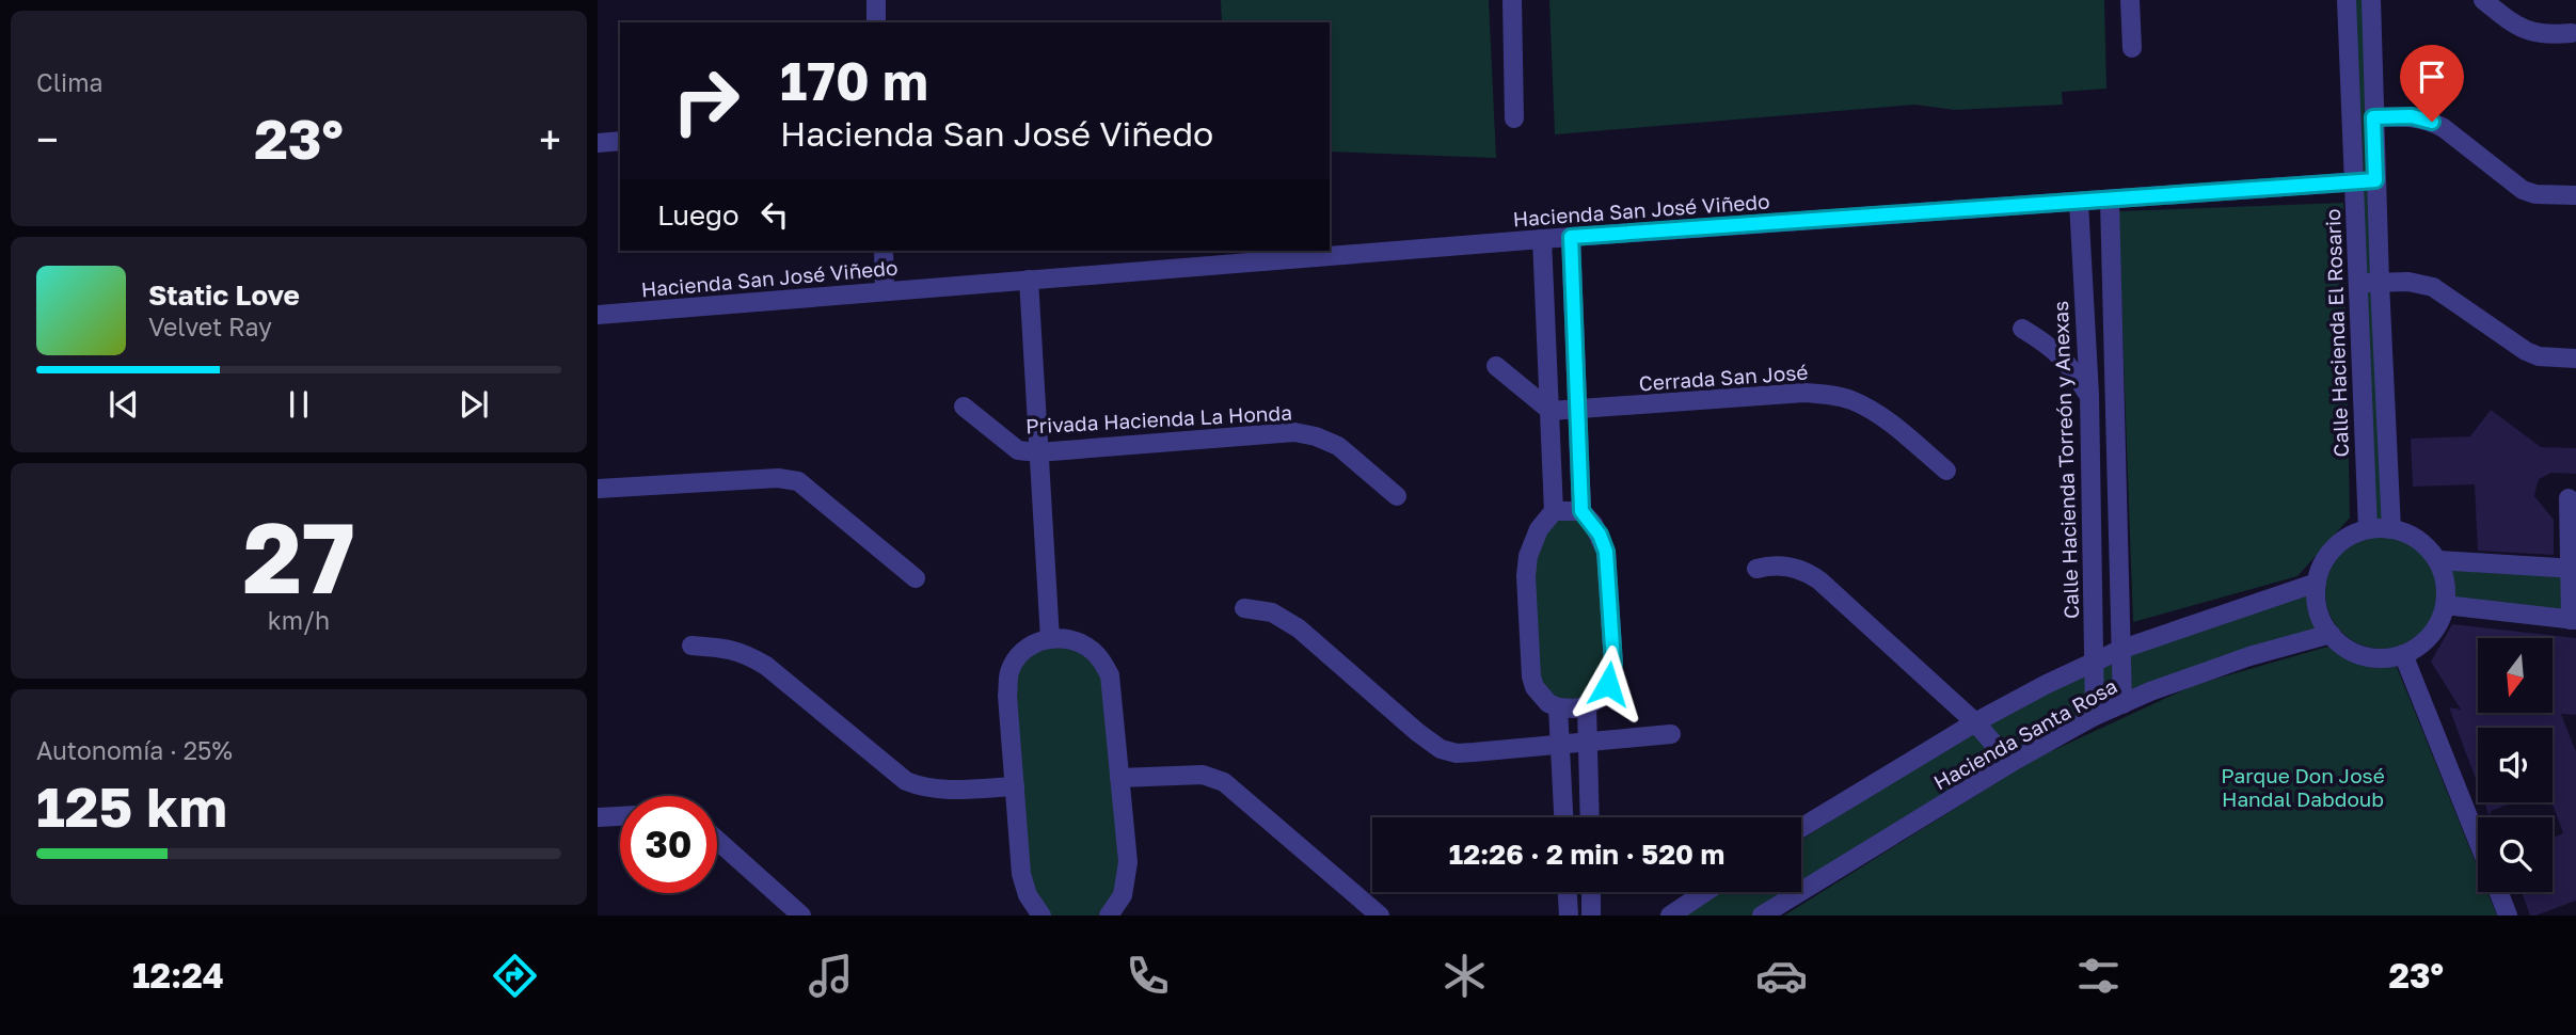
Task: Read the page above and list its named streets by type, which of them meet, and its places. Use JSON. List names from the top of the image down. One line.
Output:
{"streets":{"street":["Hacienda San José Viñedo","Calle Hacienda El Rosario","Cerrada San José","Privada Hacienda La Honda","Calle Hacienda Torreón y Anexas","Hacienda Santa Rosa"]},"crossings":[["Hacienda San José Viñedo","Calle Hacienda El Rosario"],["Hacienda San José Viñedo","Calle Hacienda Torreón y Anexas"],["Calle Hacienda El Rosario","Hacienda Santa Rosa"],["Calle Hacienda Torreón y Anexas","Hacienda Santa Rosa"]],"parks":["Parque Don José Handal Dabdoub"],"north":"bottom","page":{"tile":["Clima",["27","km/h"],["Autonomía · 25%","125 km"]],"turn":["170 m","Hacienda San José Viñedo"],"heat":["−","23°","+"],"then":"Luego","song":["Static Love","Velvet Ray"],"limit":"30","trip":"12:26 · 2 min · 520 m","tabs":["12:24","23°"]}}
